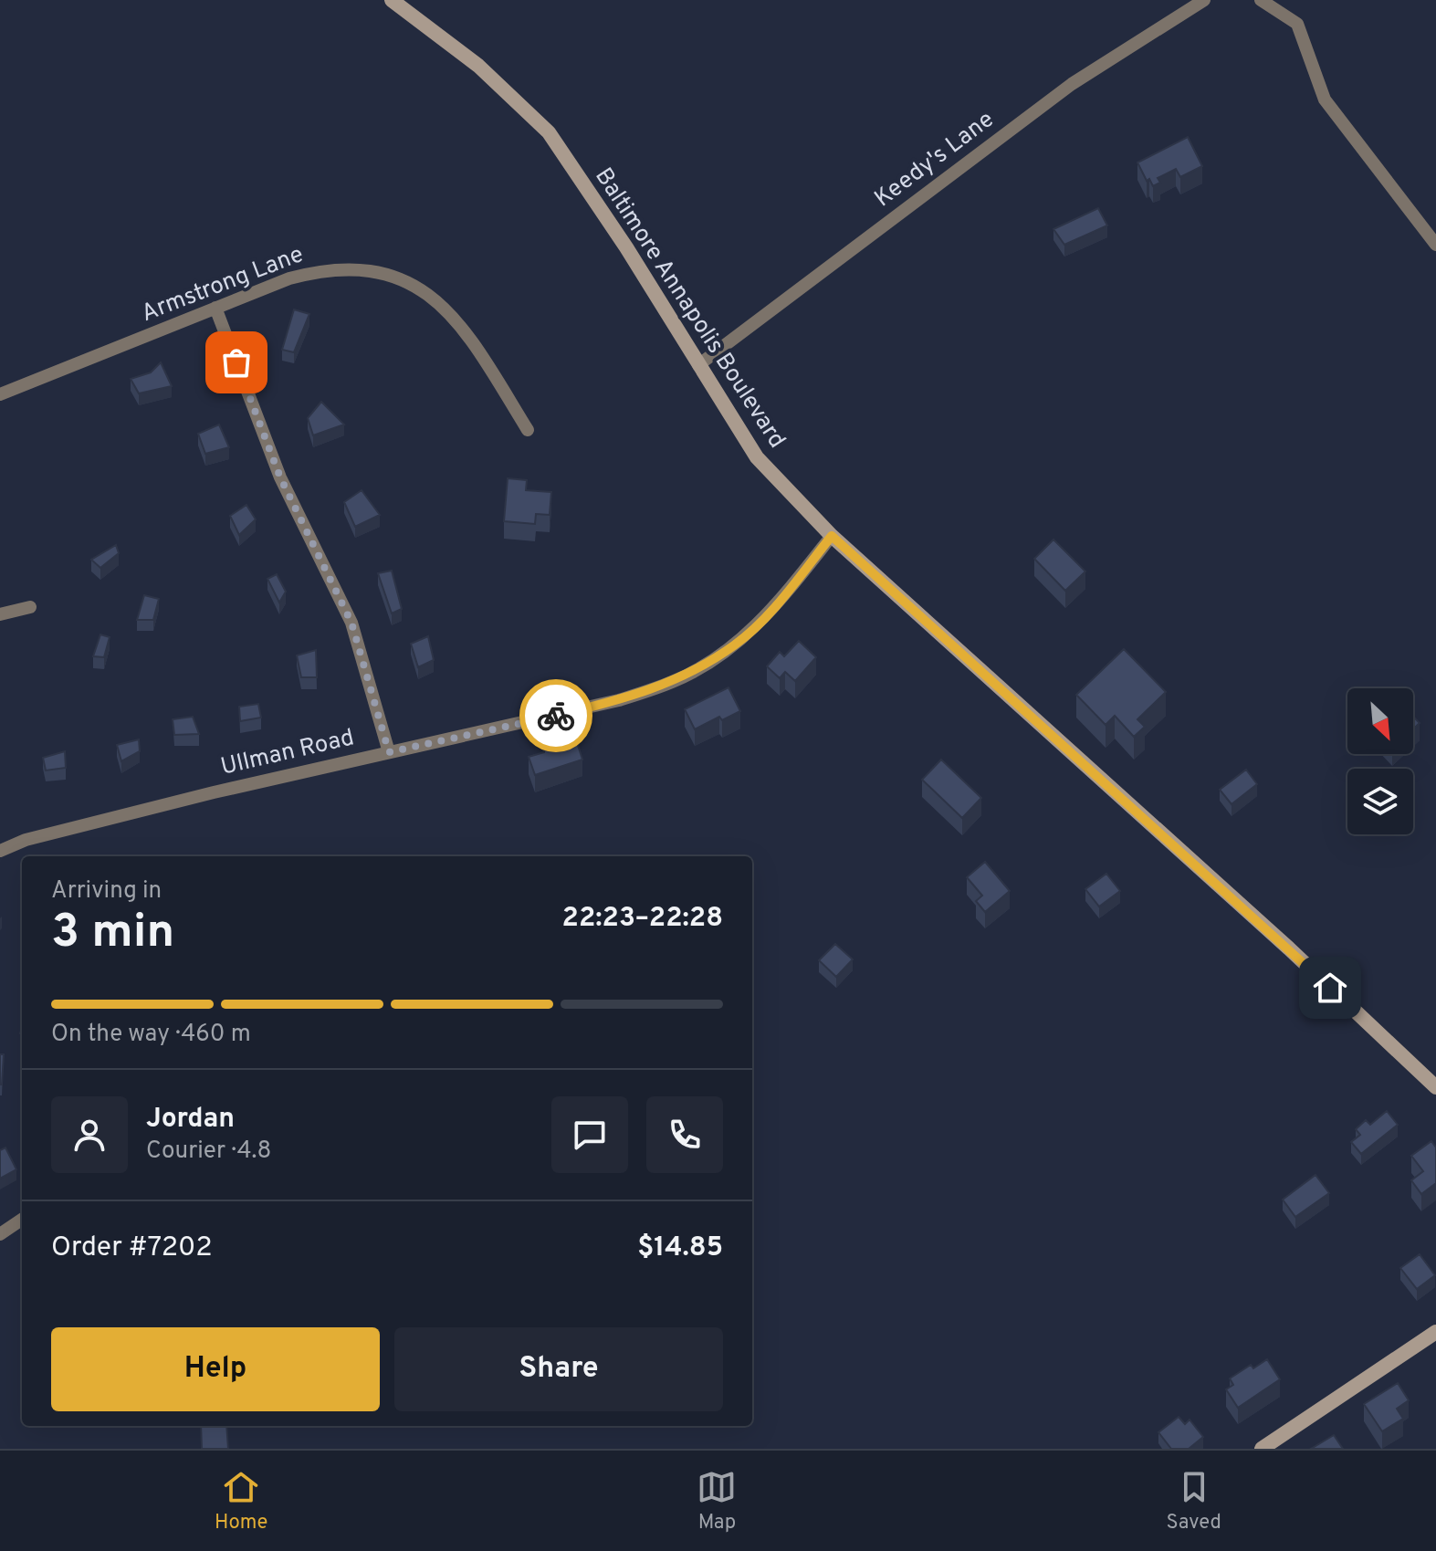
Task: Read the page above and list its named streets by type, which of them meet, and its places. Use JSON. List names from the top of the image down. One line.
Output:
{"streets":{"main road":["Baltimore Annapolis Boulevard"],"street":["Keedy's Lane","Armstrong Lane","Ullman Road"]},"crossings":[["Keedy's Lane","Baltimore Annapolis Boulevard"],["Baltimore Annapolis Boulevard","Ullman Road"]],"north":"bottom right","page":{"heading":["3 min","Arriving in","22:23–22:28"],"panel":["Jordan","Courier · 4.8","Order #7202","$14.85"],"bar":"On the way · 460 m","buttons":["Help","Share"],"tabs":["Home","Map","Saved"]}}
